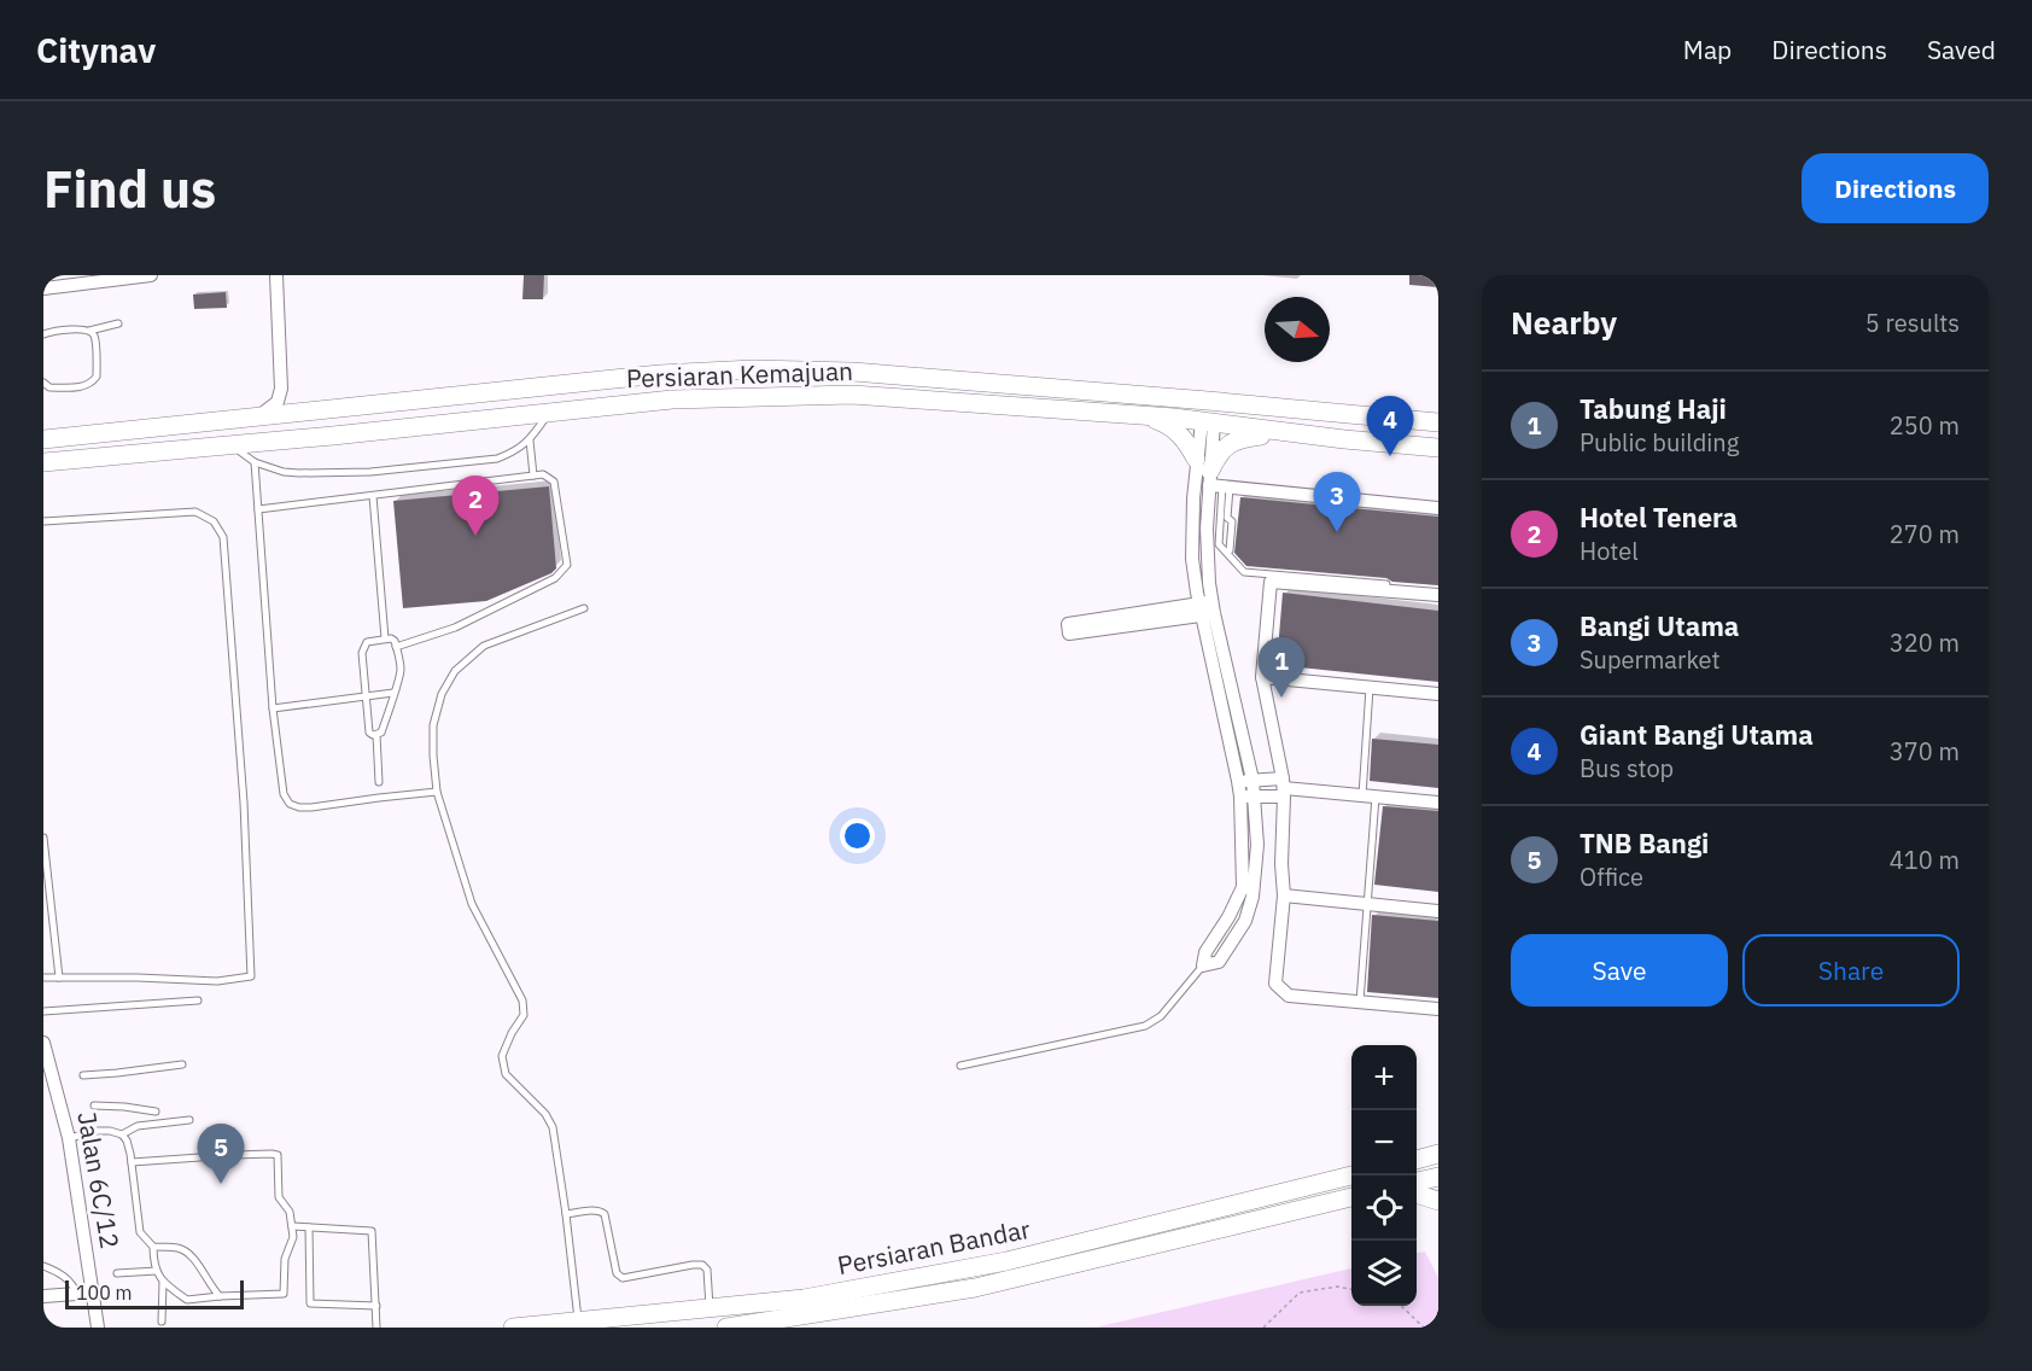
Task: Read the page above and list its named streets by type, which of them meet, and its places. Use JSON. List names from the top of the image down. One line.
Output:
{"streets":{"main road":["Persiaran Kemajuan","Persiaran Bandar"],"street":["Jalan 6C/12"]},"scale_bar":"100 m","north":"right","page":{"header":"Citynav","nav":["Map","Directions","Saved"],"buttons":["Directions",["Save","Share"]],"title":"Find us","heading":["Nearby","5 results"],"list":[{"mark":"1","name":"Tabung Haji","note":"Public building","value":"250 m"},{"mark":"2","name":"Hotel Tenera","note":"Hotel","value":"270 m"},{"mark":"3","name":"Bangi Utama","note":"Supermarket","value":"320 m"},{"mark":"4","name":"Giant Bangi Utama","note":"Bus stop","value":"370 m"},{"mark":"5","name":"TNB Bangi","note":"Office","value":"410 m"}],"pins":["4","3","2","1","5"],"map_buttons":["+","−"],"scale":"100 m"}}
